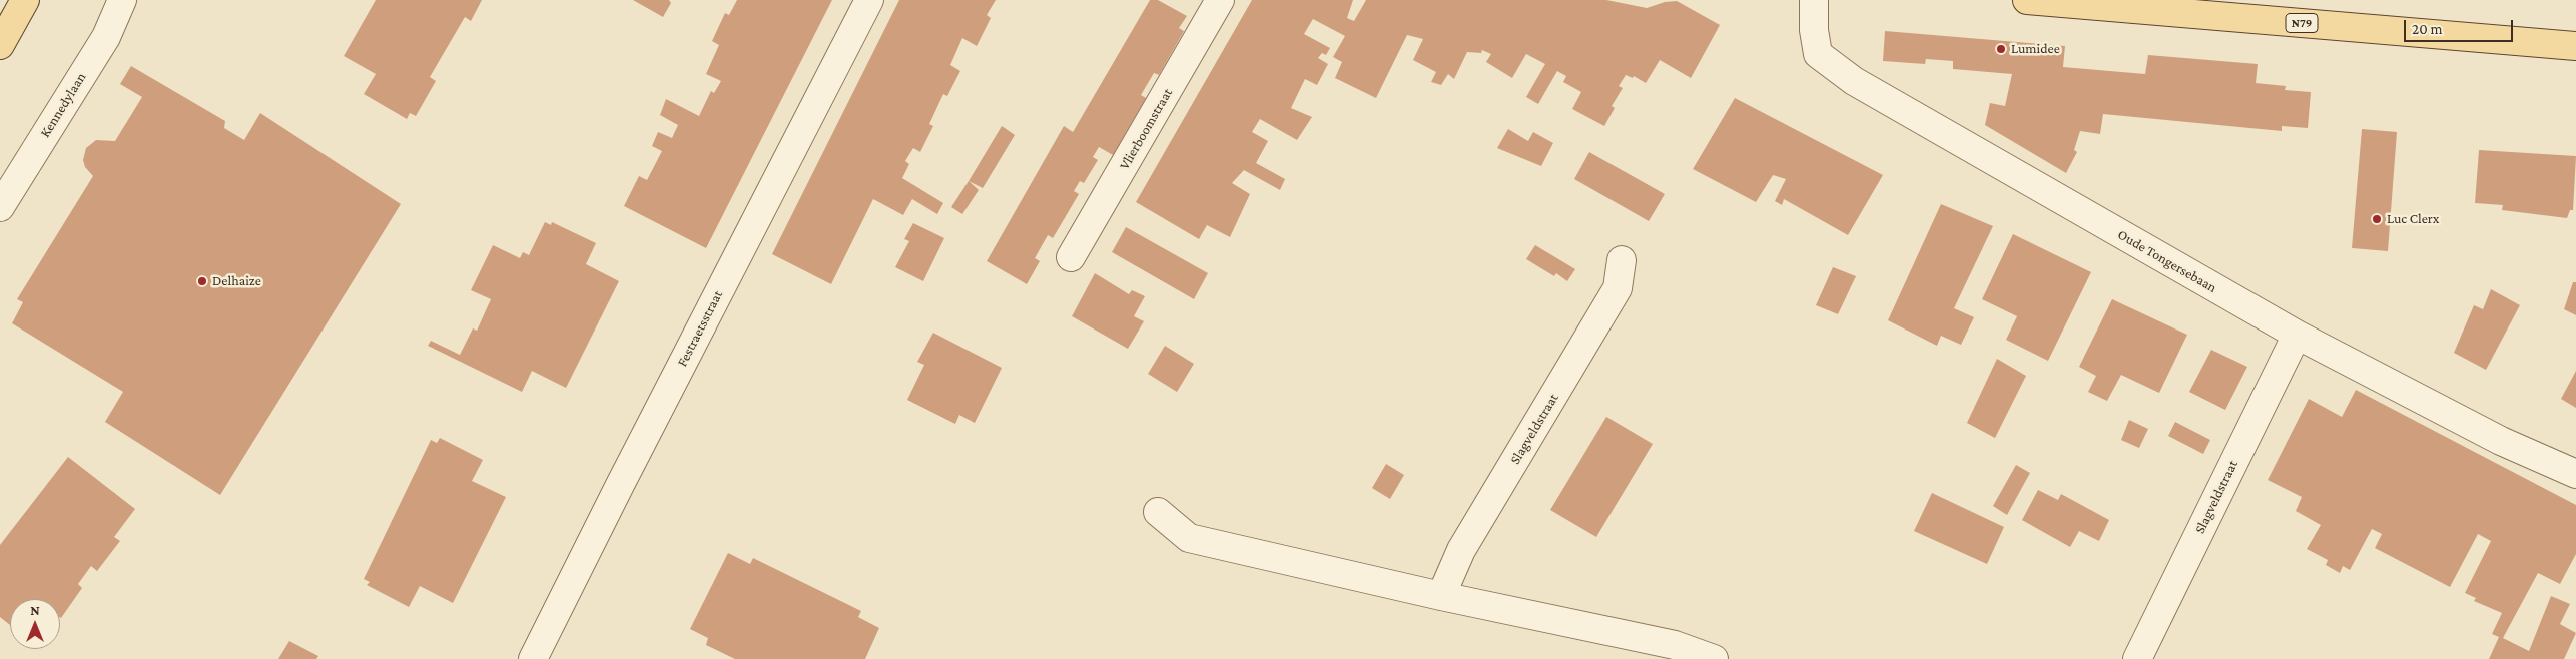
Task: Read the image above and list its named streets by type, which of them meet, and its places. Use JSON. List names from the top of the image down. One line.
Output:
{"streets":{"main road":["N79"],"street":["Kennedylaan","Vlierboomstraat","Oude Tongersebaan","Festraetsstraat","Slagveldstraat"]},"crossings":[["Oude Tongersebaan","Slagveldstraat"]],"places":["Lumidee","Luc Clerx","Delhaize"],"scale_bar":"20 m","north":"top"}
